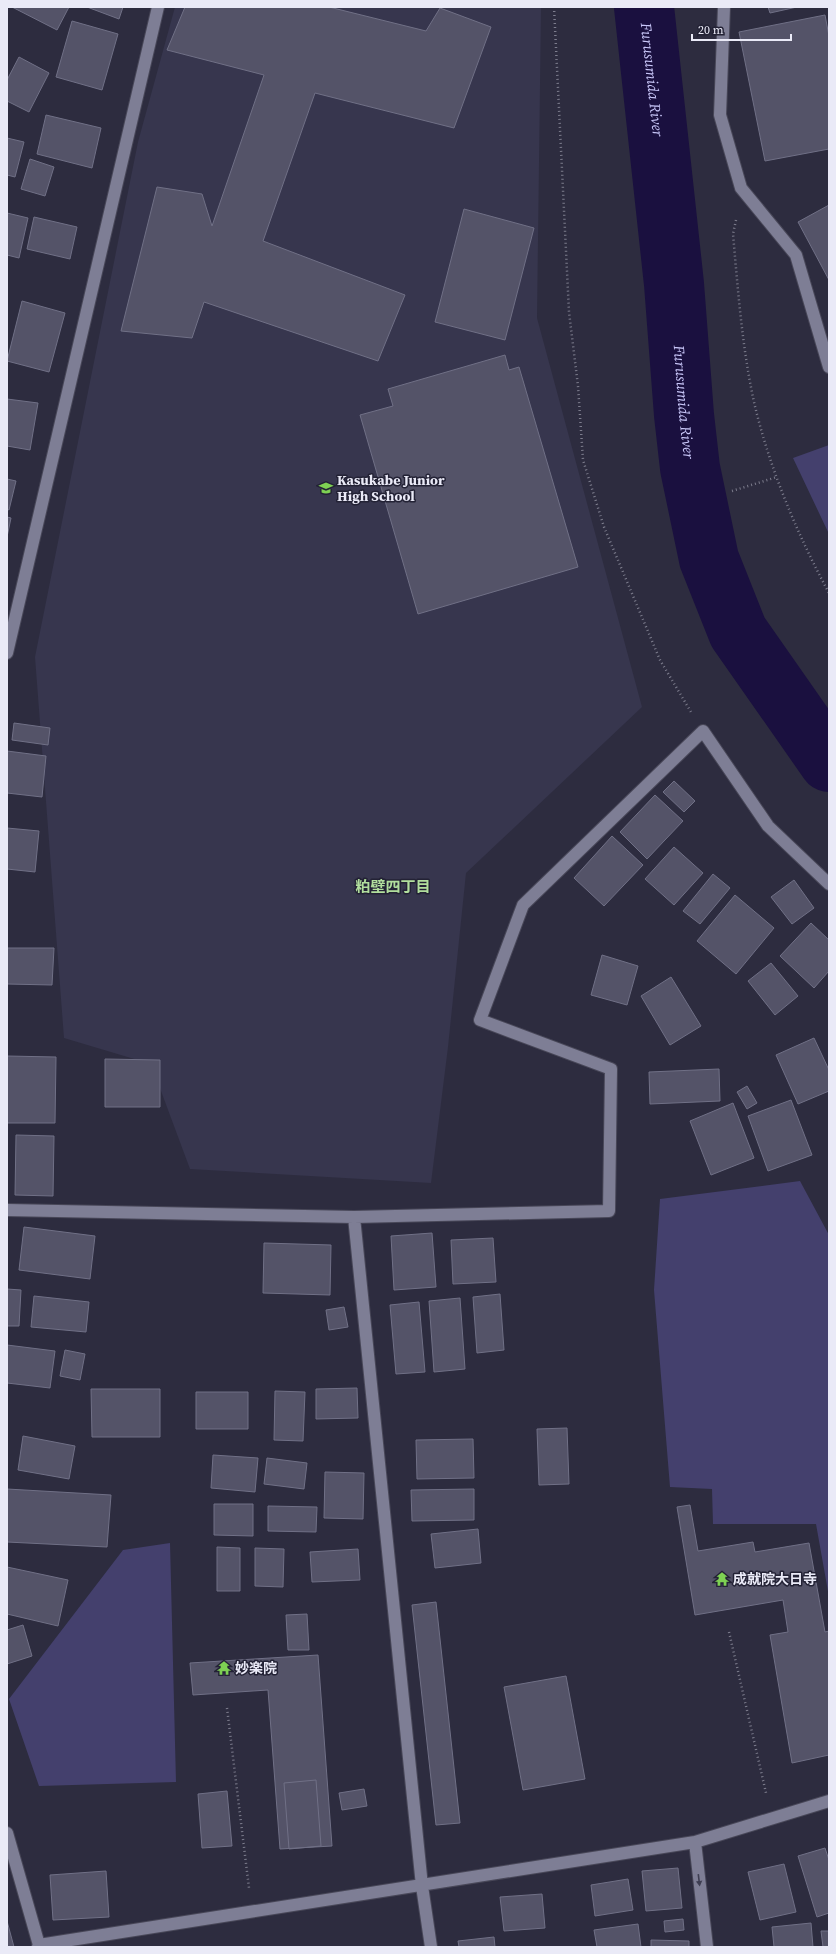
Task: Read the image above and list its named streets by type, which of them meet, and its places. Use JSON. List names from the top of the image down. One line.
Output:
{"districts":["粕壁四丁目"],"water":["Furusumida River"],"places":{"school or university":["Kasukabe Junior High School"],"temple":["成就院大日寺","妙楽院"]},"scale_bar":"20 m"}
